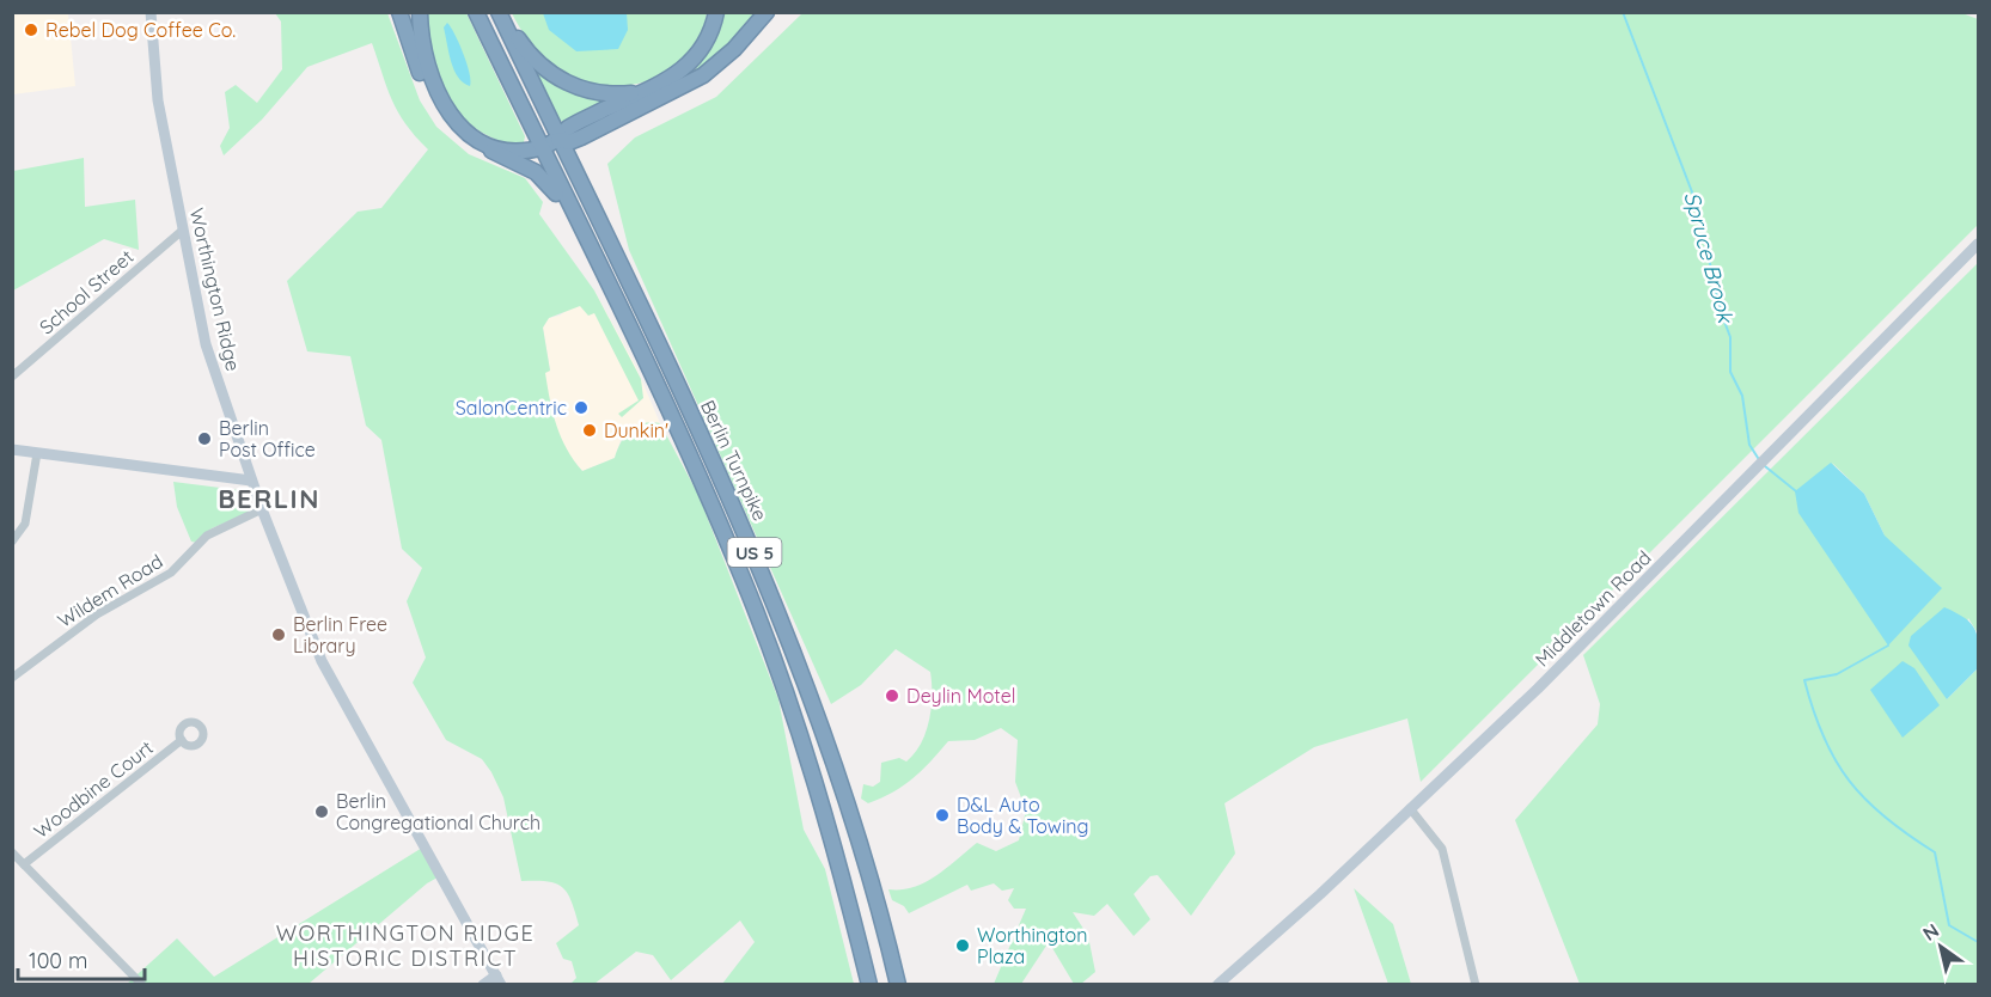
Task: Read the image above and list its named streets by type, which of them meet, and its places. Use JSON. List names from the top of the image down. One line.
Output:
{"streets":{"highway":["Berlin Turnpike","US 5"],"street":["Worthington Ridge","School Street","Wildem Road","Middletown Road","Woodbine Court"]},"crossings":[["Worthington Ridge","School Street"],["Worthington Ridge","Wildem Road"]],"districts":["BERLIN","WORTHINGTON RIDGE HISTORIC DISTRICT"],"water":["Spruce Brook"],"places":["Rebel Dog Coffee Co.","SalonCentric","Dunkin'","Berlin Post Office","Berlin Free Library","Deylin Motel","Berlin Congregational Church","D&L Auto Body & Towing","Worthington Plaza"],"scale_bar":"100 m","north":"top left"}
